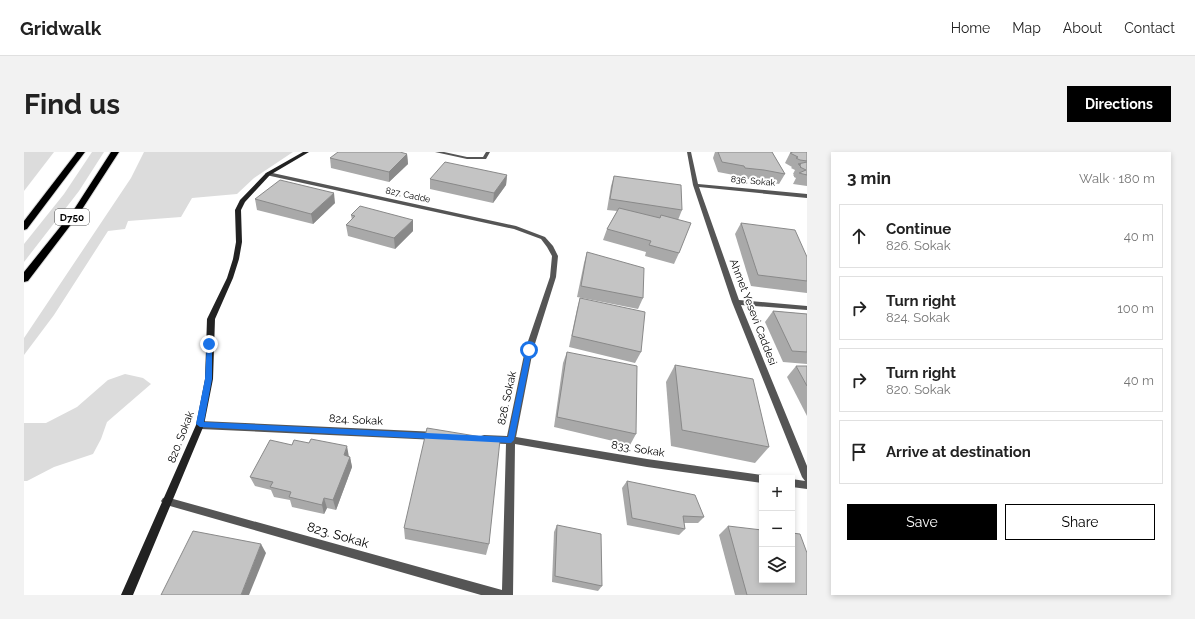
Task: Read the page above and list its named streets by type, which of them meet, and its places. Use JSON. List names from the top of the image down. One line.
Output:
{"streets":{"highway":["D750"],"street":["836. Sokak","827. Cadde","Ahmet Yesevi Caddesi","826. Sokak","824. Sokak","820. Sokak","833. Sokak","823. Sokak"]},"crossings":[["836. Sokak","Ahmet Yesevi Caddesi"],["827. Cadde","826. Sokak"],["827. Cadde","820. Sokak"],["826. Sokak","833. Sokak"],["824. Sokak","820. Sokak"],["820. Sokak","823. Sokak"]],"page":{"header":"Gridwalk","nav":["Home","Map","About","Contact"],"buttons":["Directions",["Save","Share"]],"title":"Find us","heading":["3 min","Walk · 180 m"],"list":[["Continue","826. Sokak","40 m"],["Turn right","824. Sokak","100 m"],["Turn right","820. Sokak","40 m"],"Arrive at destination"],"map_buttons":["+","−"]}}
